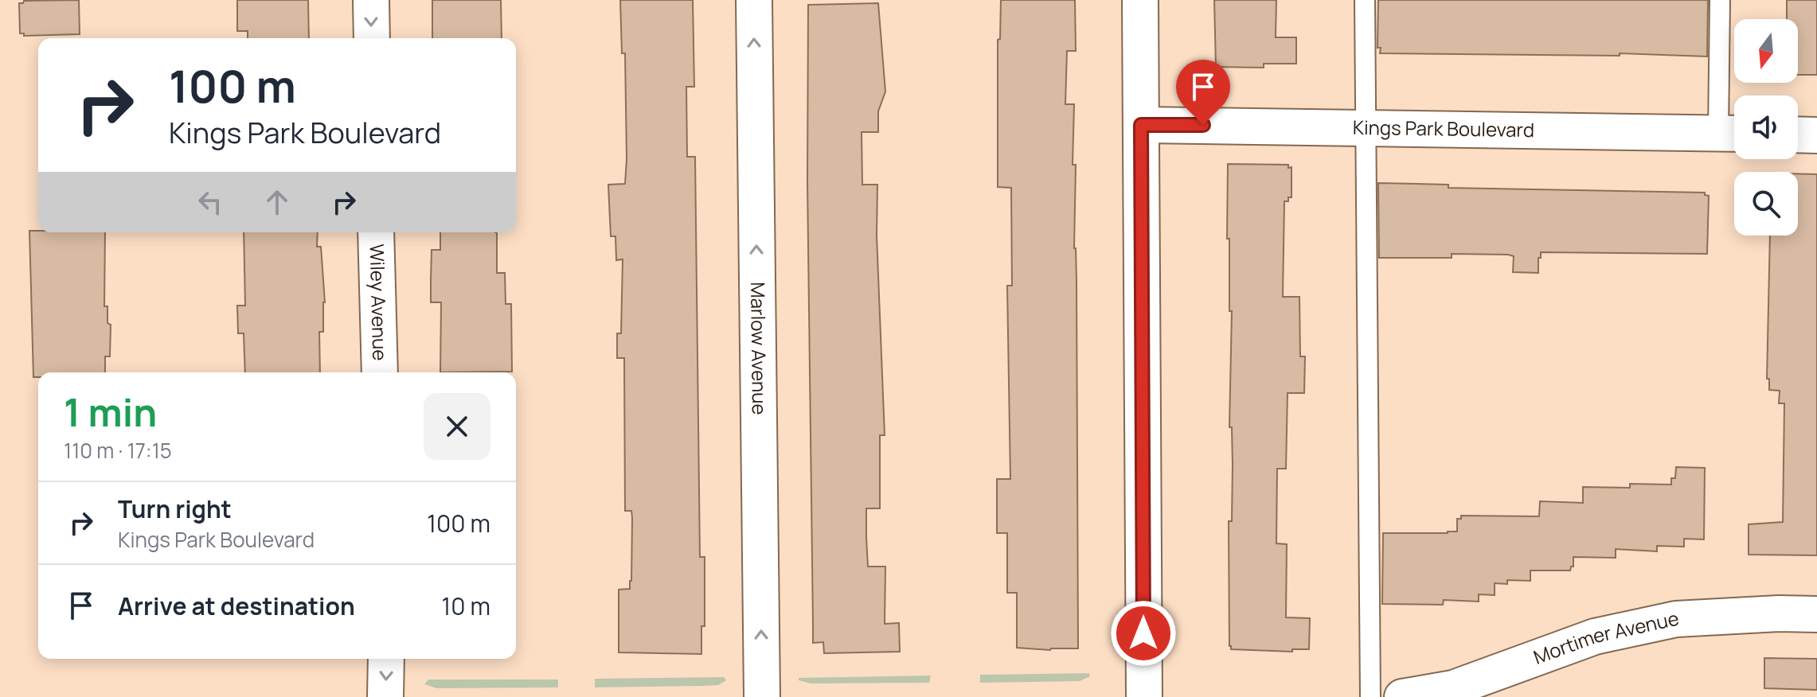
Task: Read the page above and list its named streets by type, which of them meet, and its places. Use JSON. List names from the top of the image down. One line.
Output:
{"streets":{"street":["Kings Park Boulevard","Wiley Avenue","Marlow Avenue","Mortimer Avenue"]},"one_way":["Marlow Avenue"],"north":"bottom","page":{"turn":["100 m","Kings Park Boulevard"],"heading":["1 min","110 m · 17:15"],"list":[{"name":"Turn right","note":"Kings Park Boulevard","value":"100 m"},{"name":"Arrive at destination","value":"10 m"}]}}
